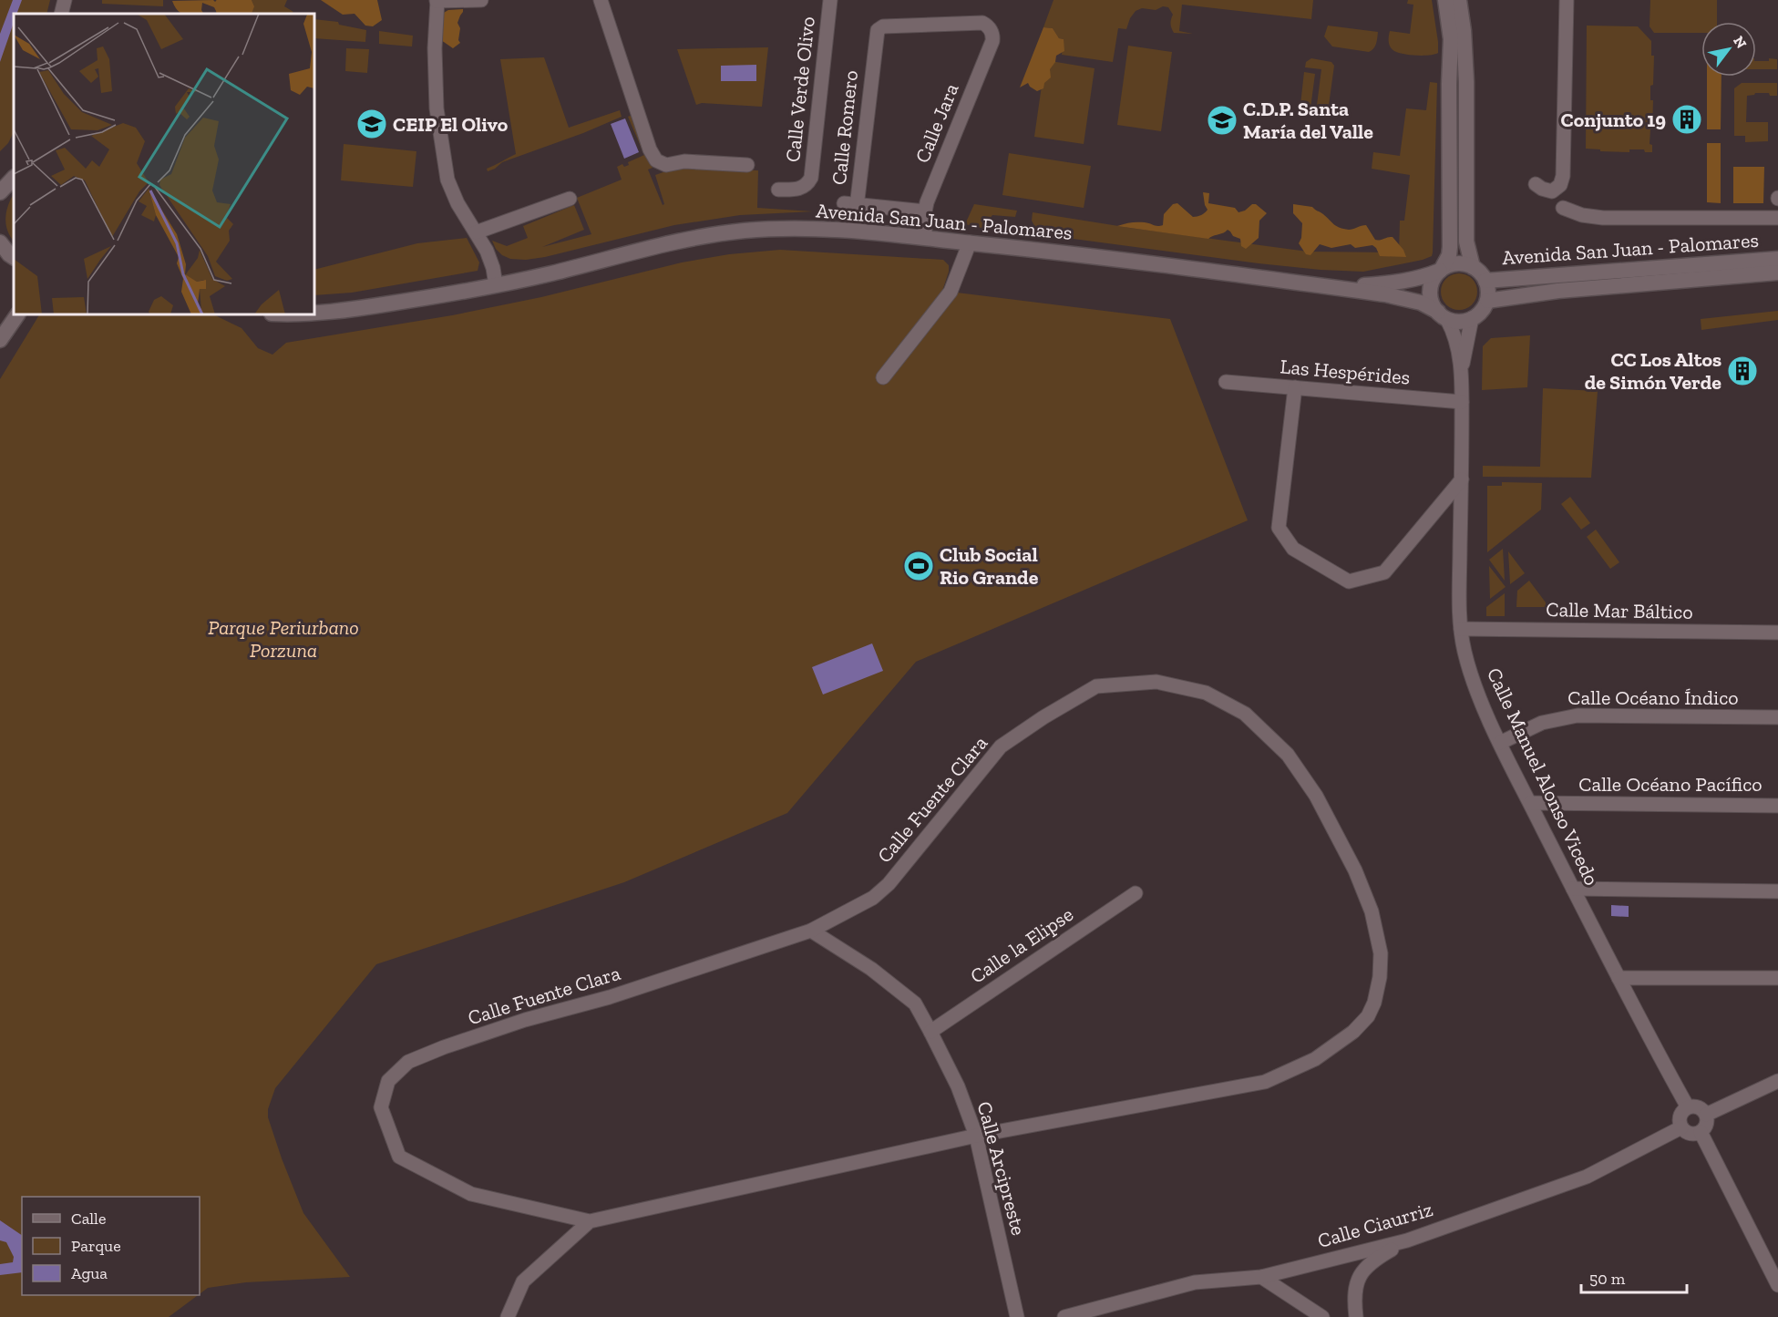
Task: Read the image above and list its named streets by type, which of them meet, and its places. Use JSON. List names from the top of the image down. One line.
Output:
{"streets":{"street":["Calle Verde Olivo","Calle Jara","Calle Romero","Avenida San Juan - Palomares","Las Hespérides","Calle Mar Báltico","Calle Océano Índico","Calle Manuel Alonso Vicedo","Calle Océano Pacífico","Calle Fuente Clara","Calle la Elipse","Calle Arcipreste","Calle Ciaurriz"]},"crossings":[["Calle Jara","Calle Romero"],["Calle Jara","Avenida San Juan - Palomares"],["Calle Romero","Avenida San Juan - Palomares"],["Avenida San Juan - Palomares","Calle Manuel Alonso Vicedo"],["Las Hespérides","Calle Manuel Alonso Vicedo"],["Calle Mar Báltico","Calle Manuel Alonso Vicedo"],["Calle Océano Índico","Calle Manuel Alonso Vicedo"],["Calle Manuel Alonso Vicedo","Calle Océano Pacífico"],["Calle Manuel Alonso Vicedo","Calle Ciaurriz"],["Calle Fuente Clara","Calle Arcipreste"],["Calle la Elipse","Calle Arcipreste"]],"parks":["Parque Periurbano Porzuna"],"places":{"building":["Conjunto 19","CC Los Altos de Simón Verde"],"school or university":["C.D.P. Santa María del Valle","CEIP El Olivo"],"sports":["Club Social Rio Grande"]},"legend":["Calle","Parque","Agua"],"scale_bar":"50 m","north":"top right"}
